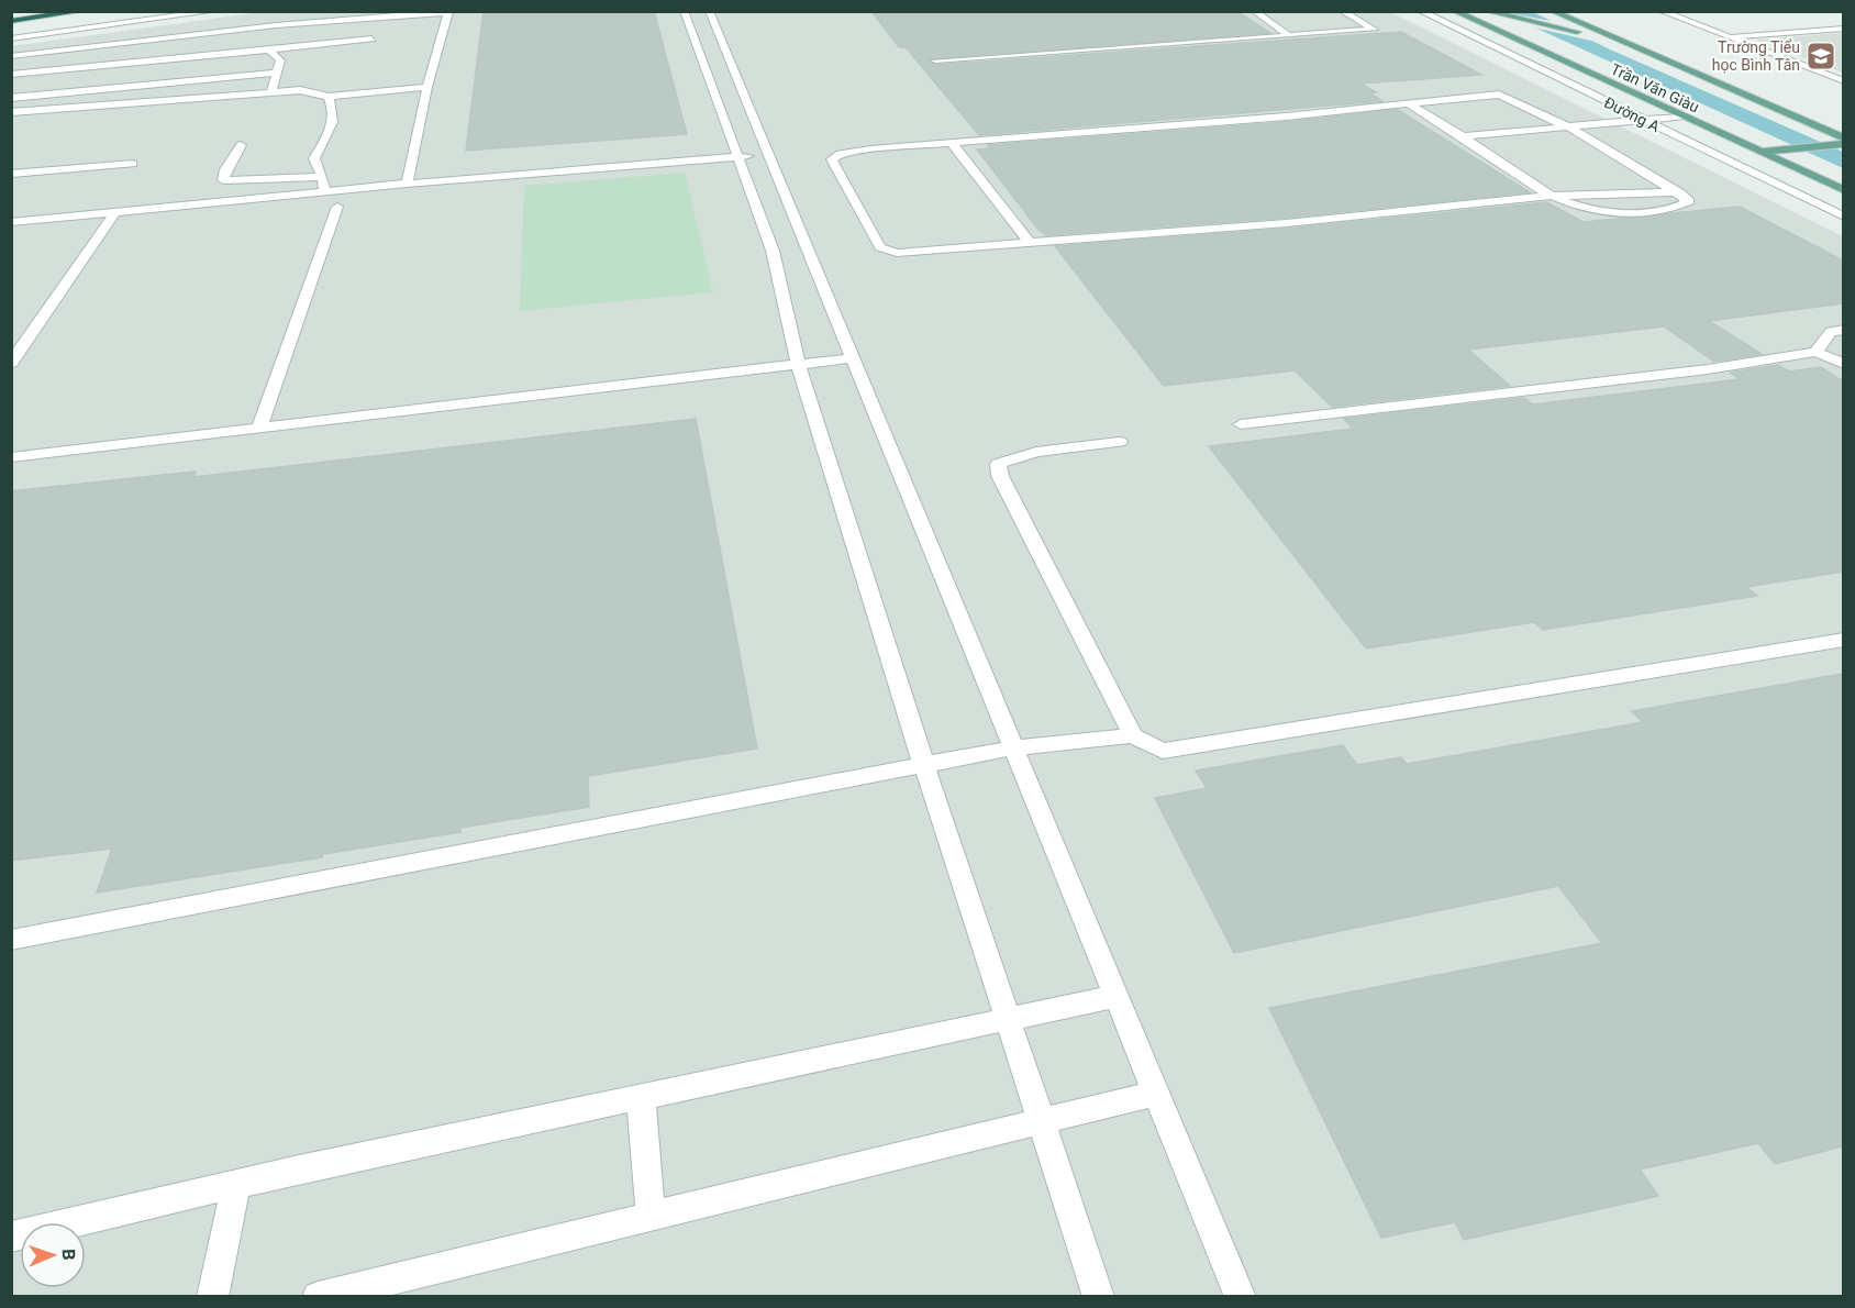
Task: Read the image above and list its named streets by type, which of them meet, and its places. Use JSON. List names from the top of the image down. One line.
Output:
{"streets":{"main road":["Trần Văn Giàu"],"street":["Đường A"]},"places":{"school or university":["Trường Tiểu học Bình Tân"]},"north":"right"}
